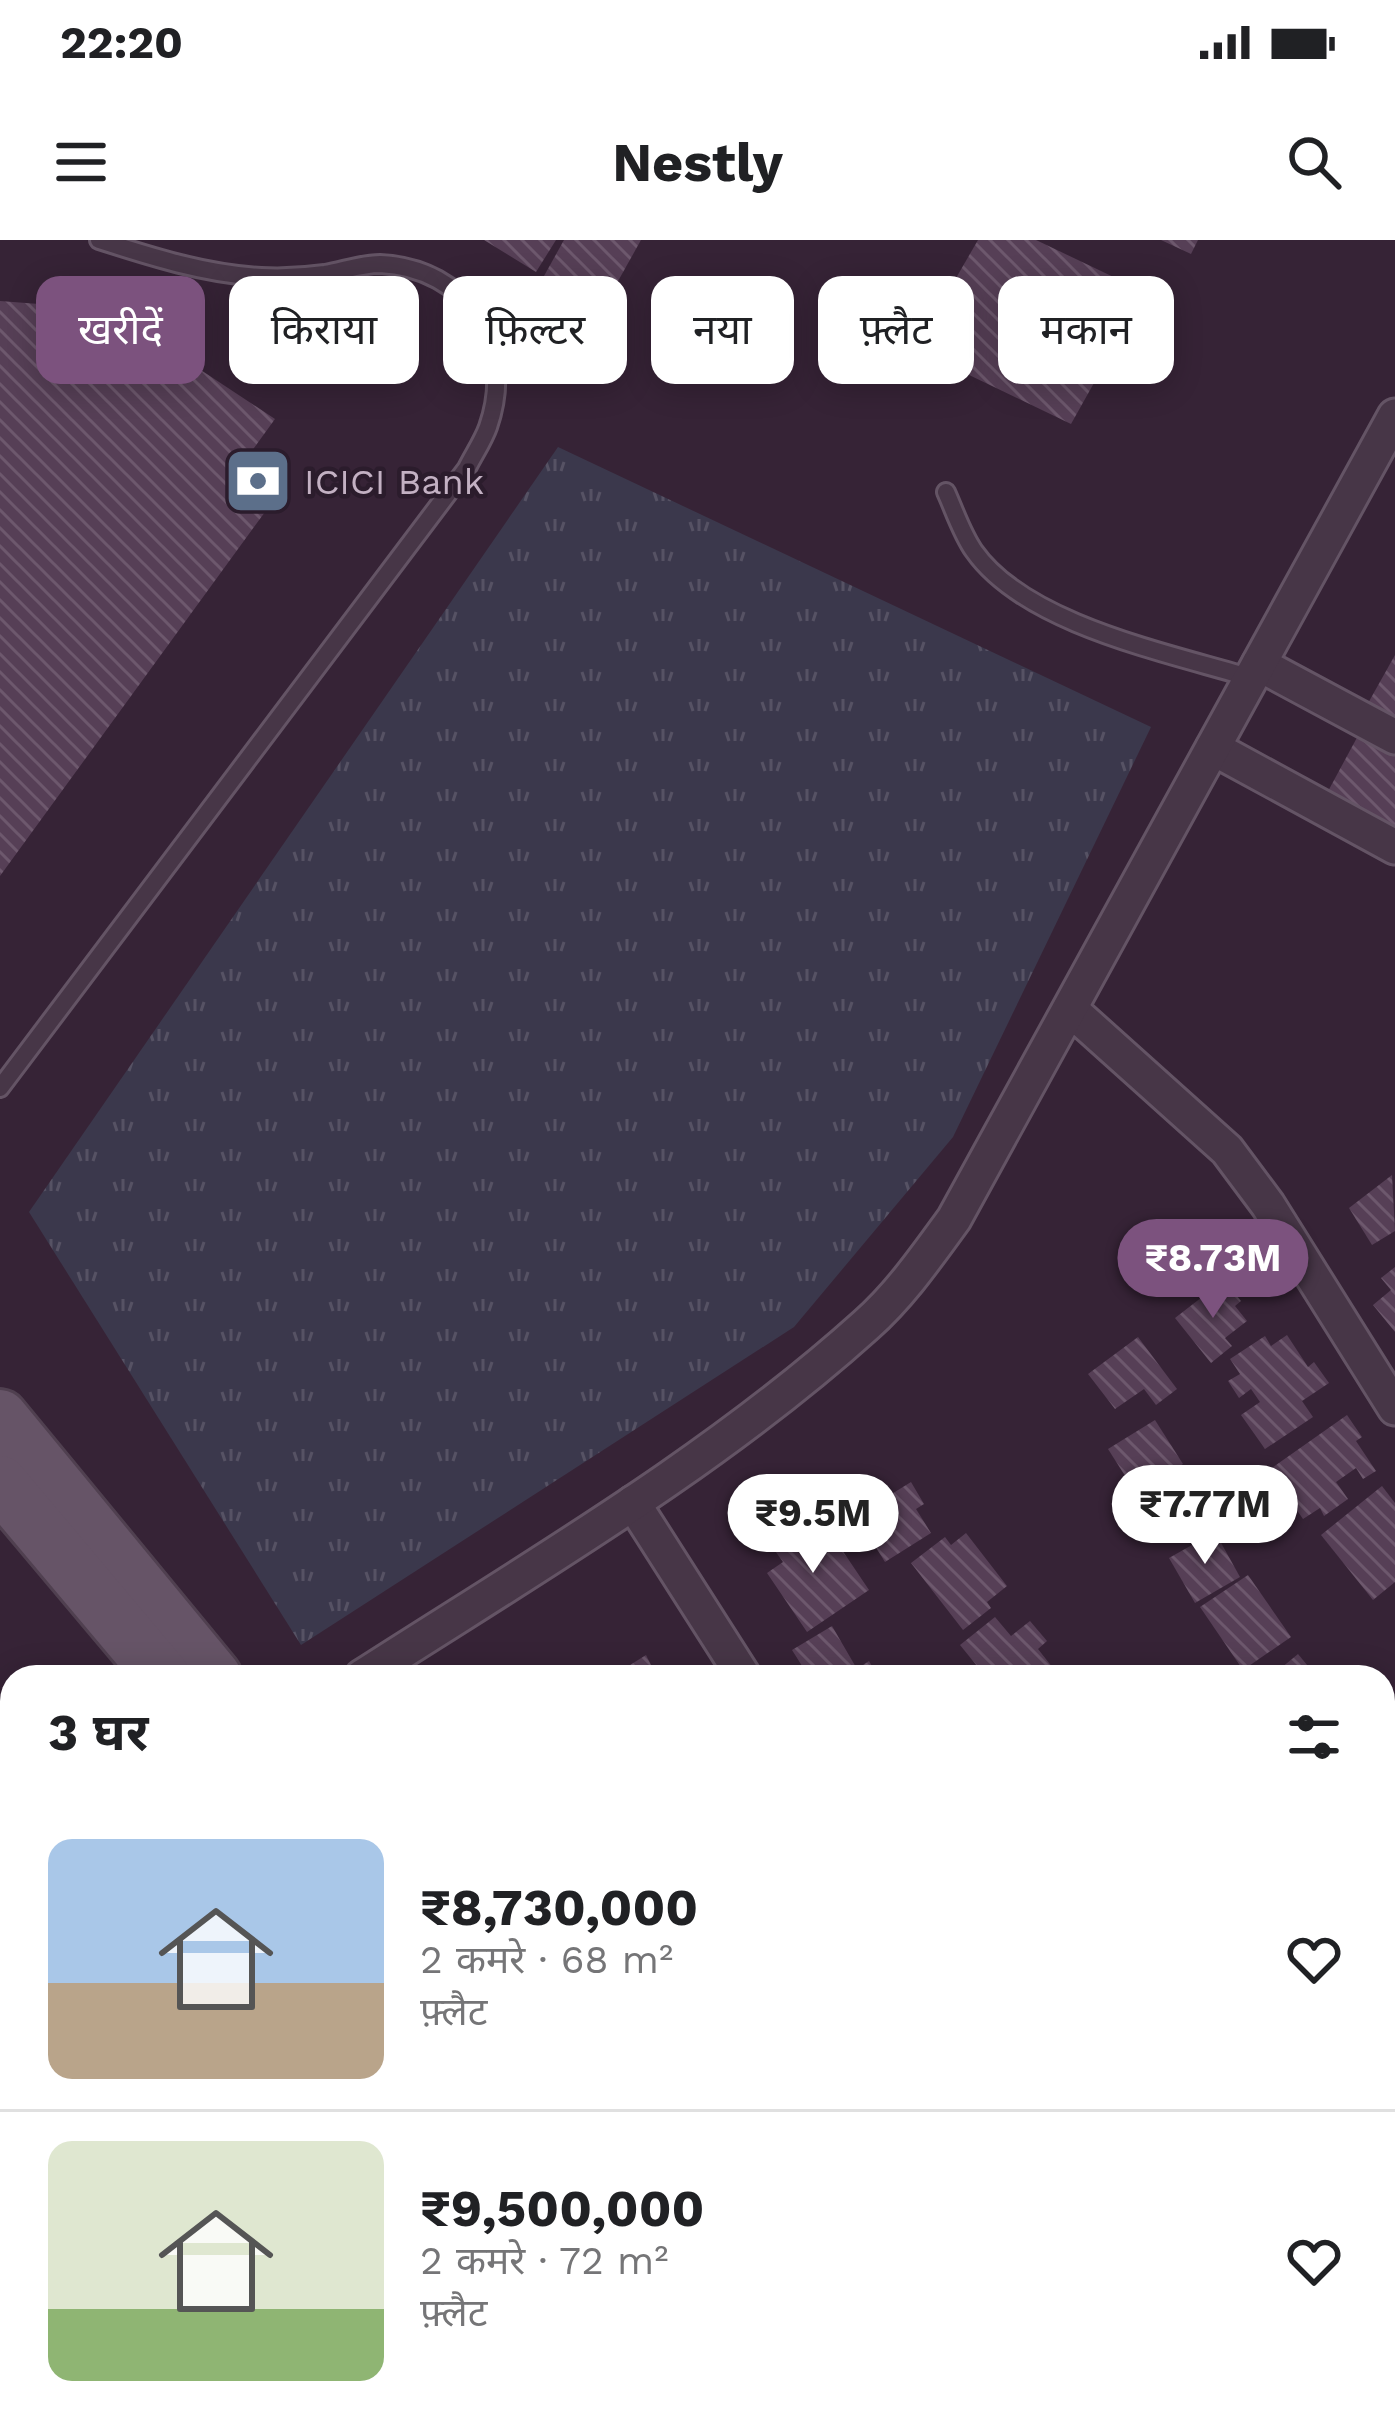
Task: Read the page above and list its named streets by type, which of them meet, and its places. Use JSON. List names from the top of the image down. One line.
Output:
{"places":{"bank":["ICICI Bank"]},"page":{"status":"22:20","header":"Nestly","chip":["खरीदें","किराया","फ़िल्टर","नया","फ़्लैट","मकान"],"price":["₹8.73M","₹7.77M","₹9.5M"],"heading":"3 घर","list":[{"name":"₹8,730,000","note":"2 कमरे · 68 m² · फ़्लैट"},{"name":"₹9,500,000","note":"2 कमरे · 72 m² · फ़्लैट"}]}}
